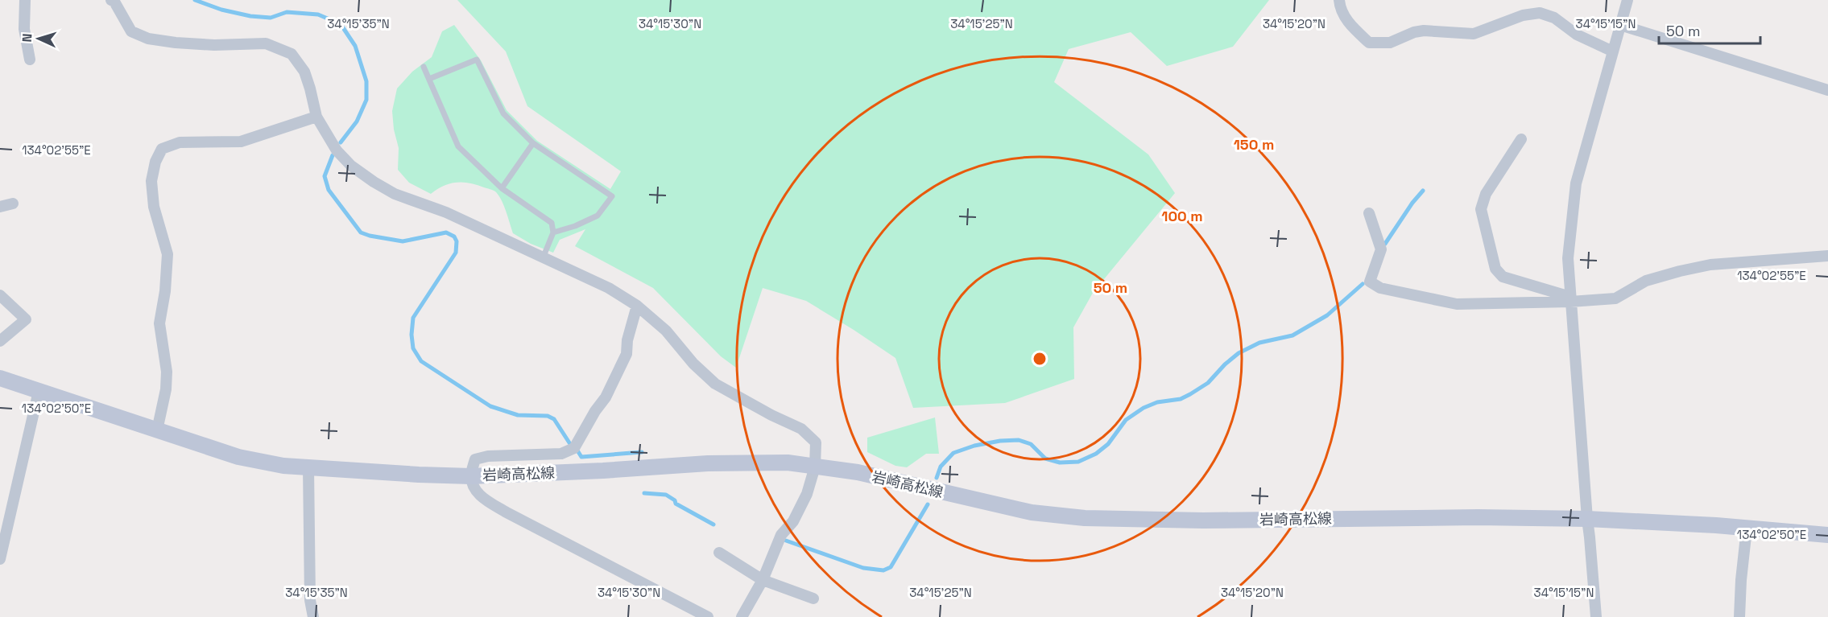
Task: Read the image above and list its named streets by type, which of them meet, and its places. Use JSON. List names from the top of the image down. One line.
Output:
{"streets":{"main road":["岩崎高松線"]},"scale_bar":"50 m","north":"left","coordinates":["34°15'35\"N","34°15'30\"N","34°15'25\"N","34°15'20\"N","34°15'15\"N","134°02'55\"E","134°02'50\"E"],"rings":["150 m","100 m","50 m"]}
